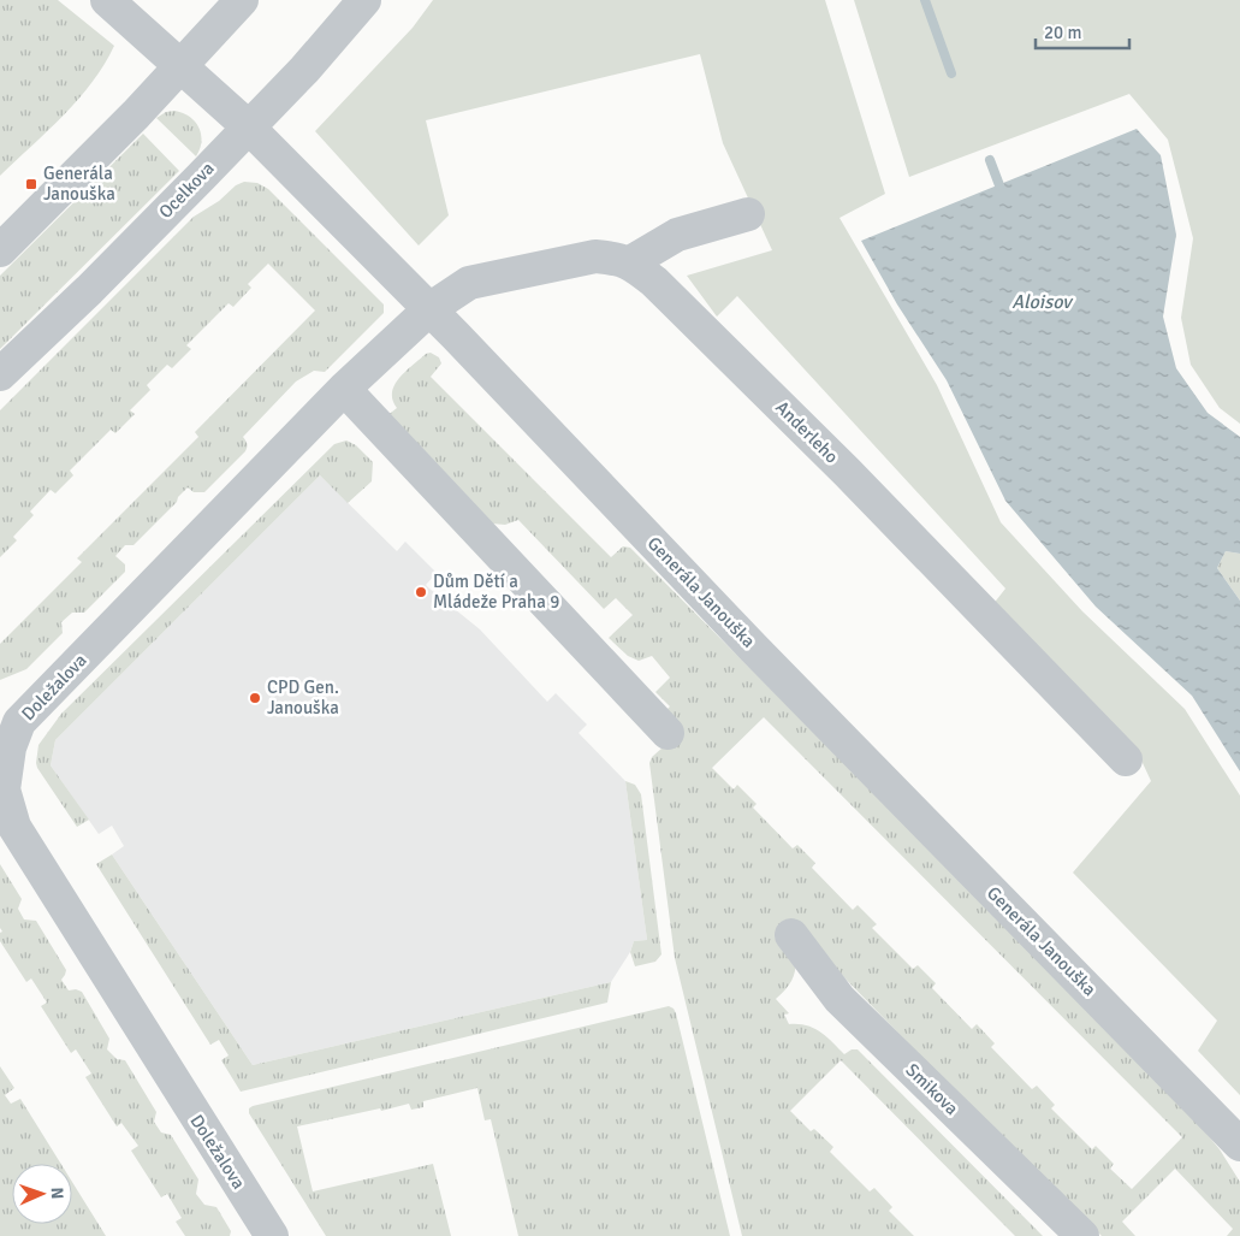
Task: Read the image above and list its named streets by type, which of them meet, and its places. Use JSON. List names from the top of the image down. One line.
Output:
{"streets":{"street":["Ocelkova","Anderleho","Generála Janouška","Doležalova","Smikova"]},"crossings":[["Ocelkova","Generála Janouška"],["Anderleho","Generála Janouška"],["Anderleho","Doležalova"],["Generála Janouška","Doležalova"]],"water":["Aloisov"],"places":{"transit":["Generála Janouška"],"other":["Dům Dětí a Mládeže Praha 9","CPD Gen. Janouška"]},"scale_bar":"20 m","north":"right"}
